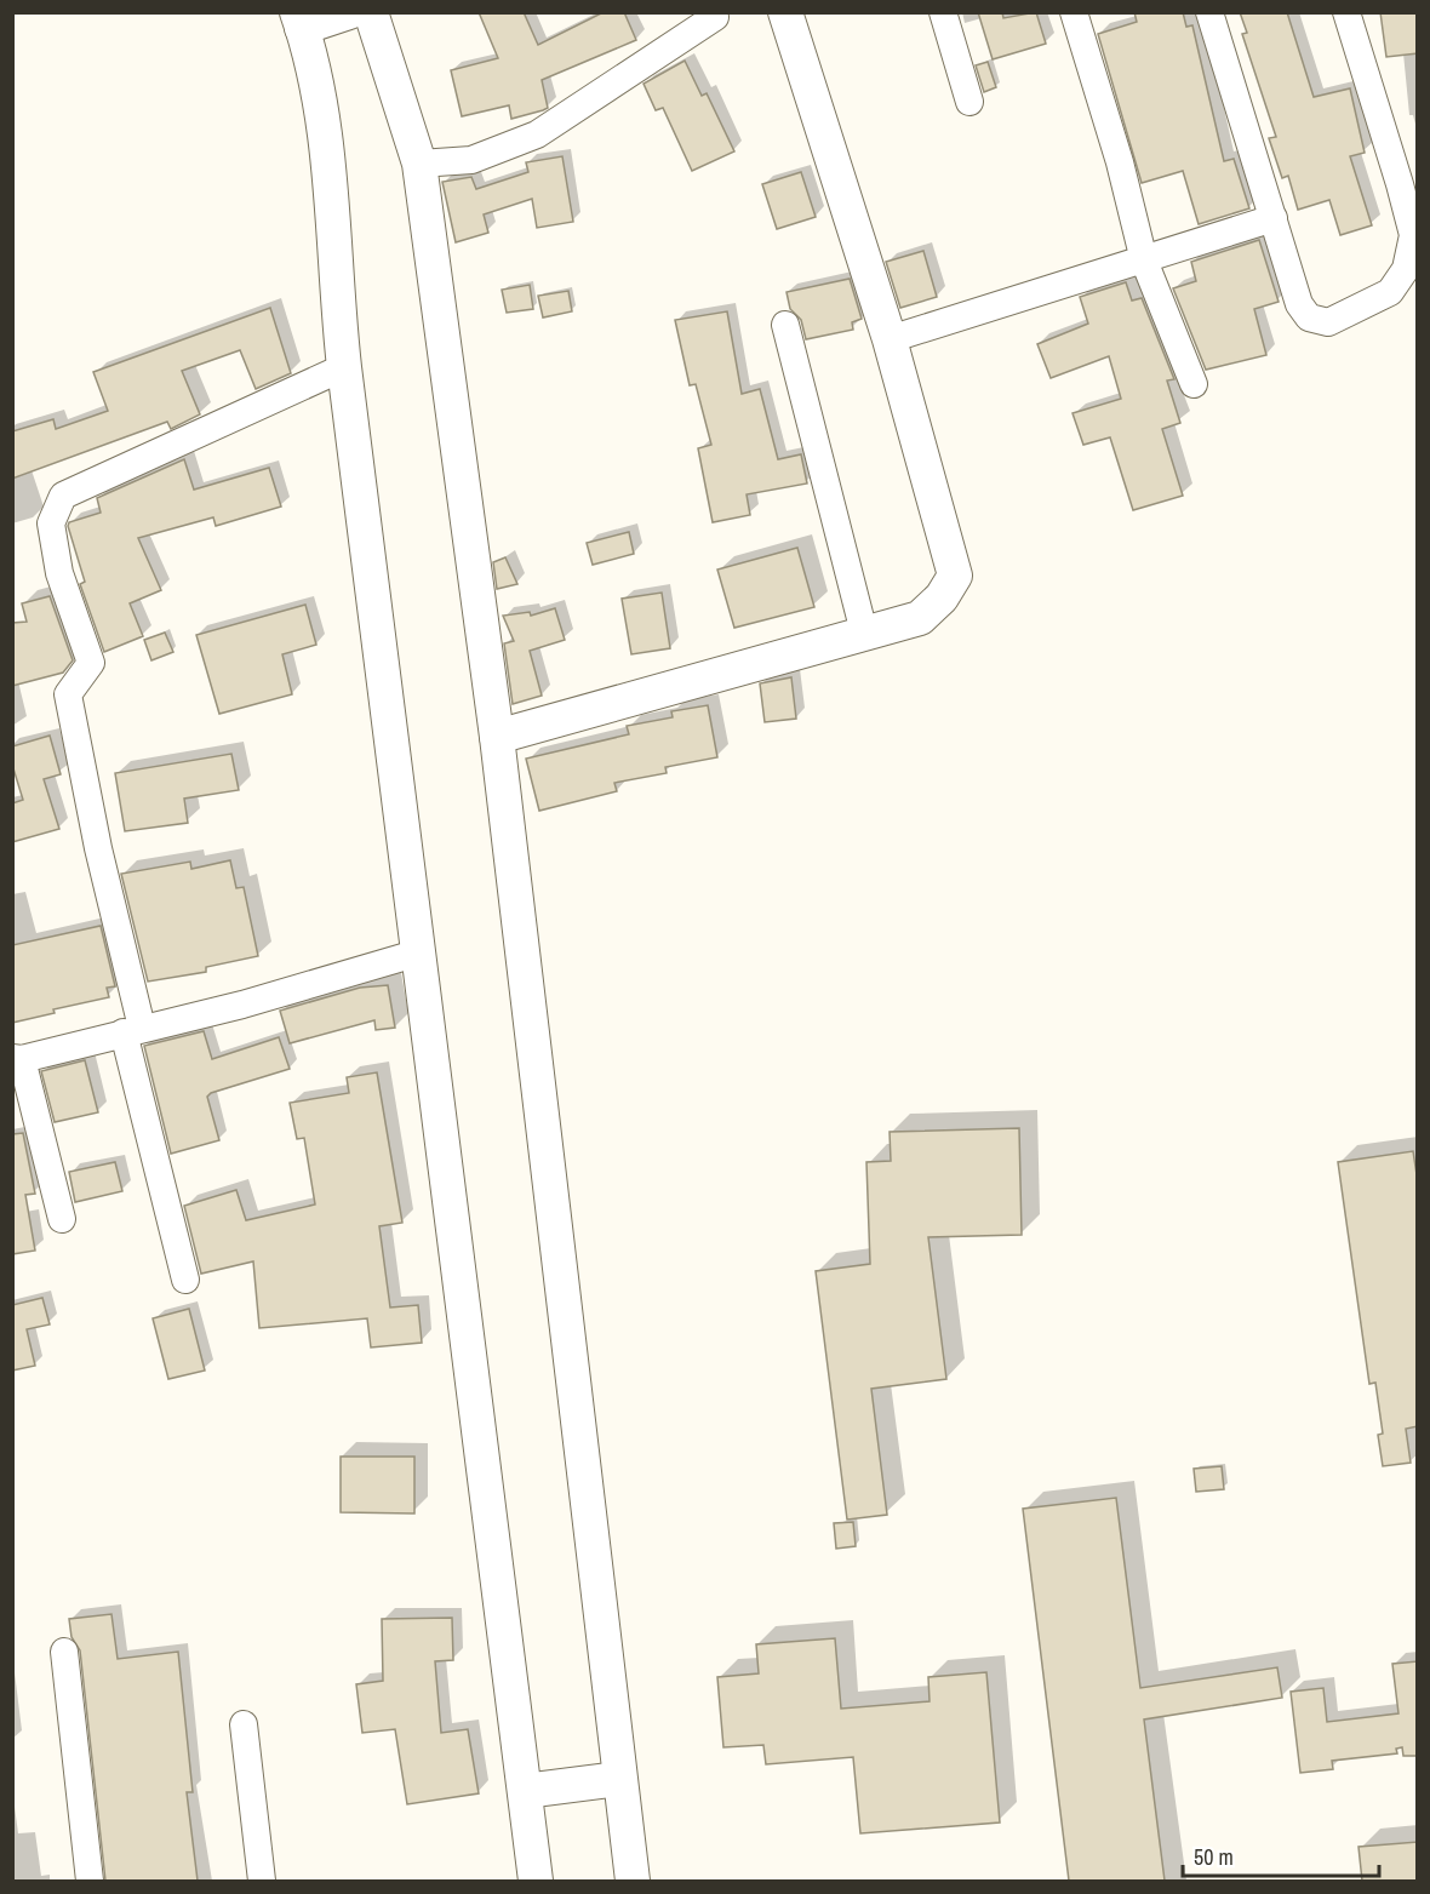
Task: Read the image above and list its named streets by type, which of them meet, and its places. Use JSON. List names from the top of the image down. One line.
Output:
{"scale_bar":"50 m"}
